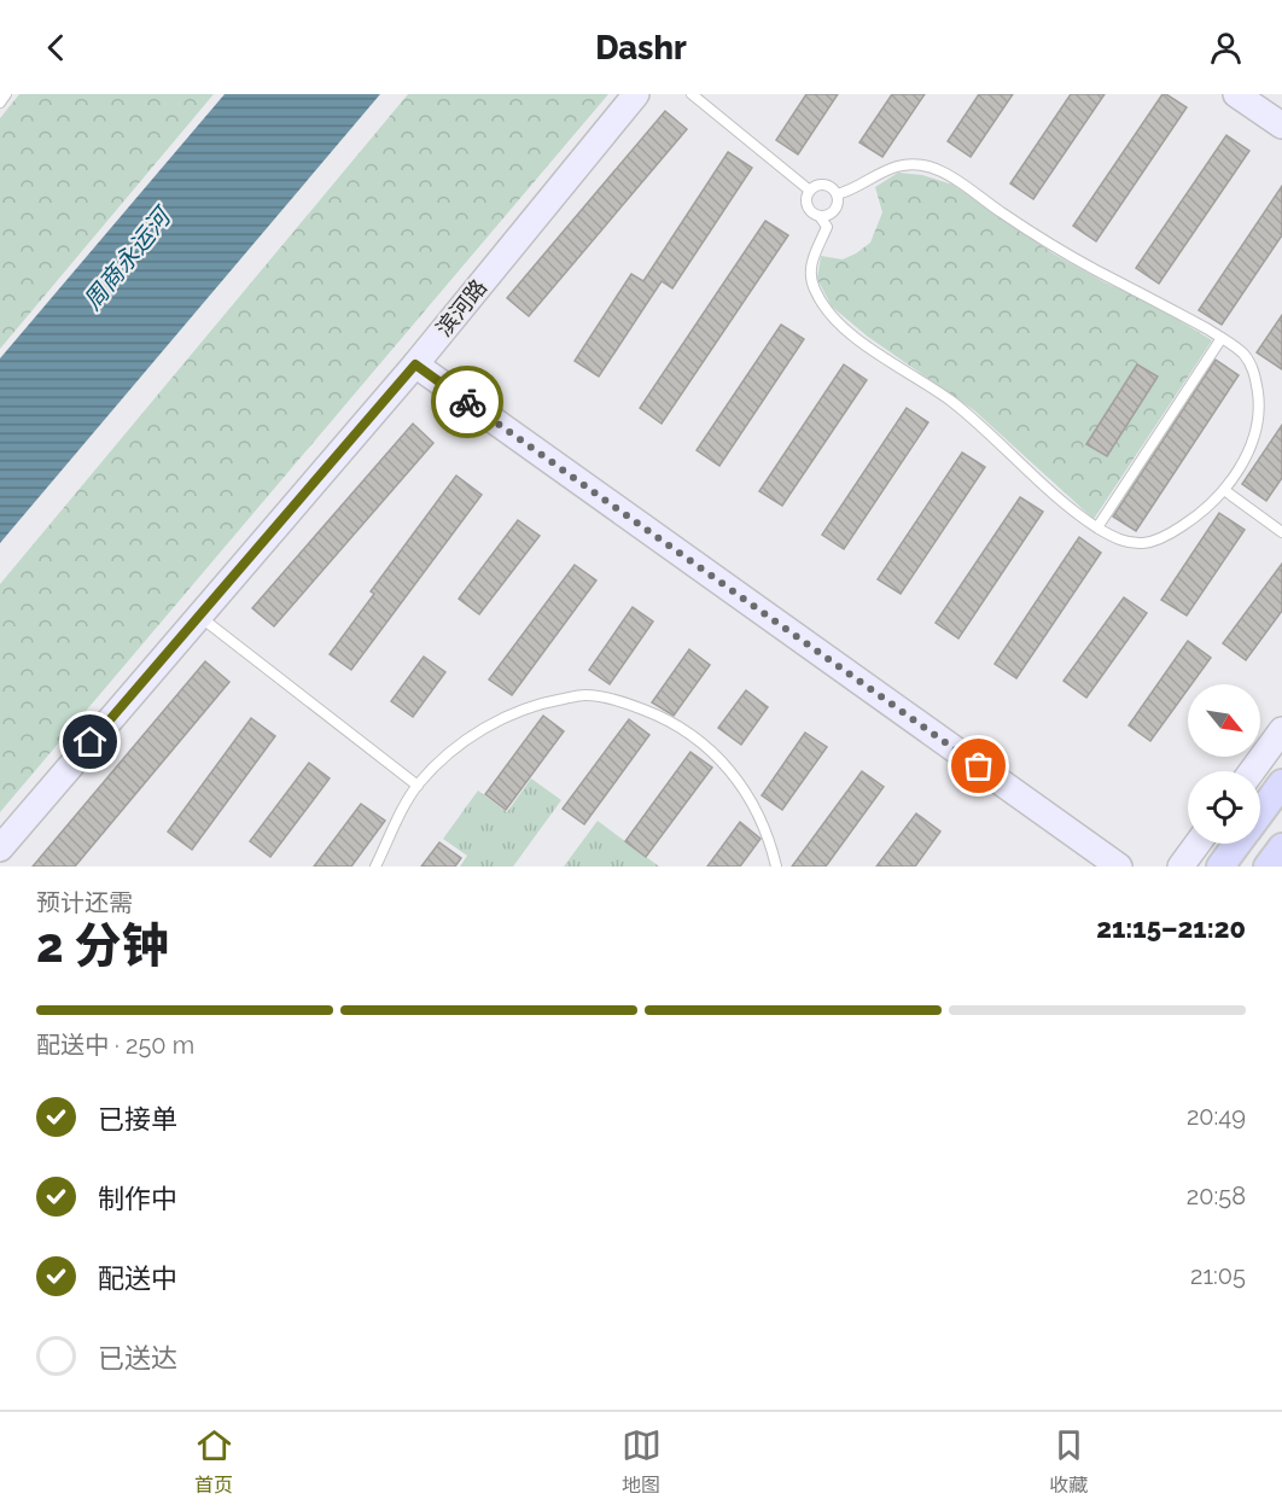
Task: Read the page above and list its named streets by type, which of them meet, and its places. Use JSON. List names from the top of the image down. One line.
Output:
{"streets":{"street":["滨河路"]},"water":["周商永运河"],"north":"bottom right","page":{"header":"Dashr","heading":["2 分钟","预计还需","21:15–21:20"],"bar":"配送中 · 250 m","list":[["已接单","20:49"],["制作中","20:58"],["配送中","21:05"],"已送达"],"tabs":["首页","地图","收藏"]}}
